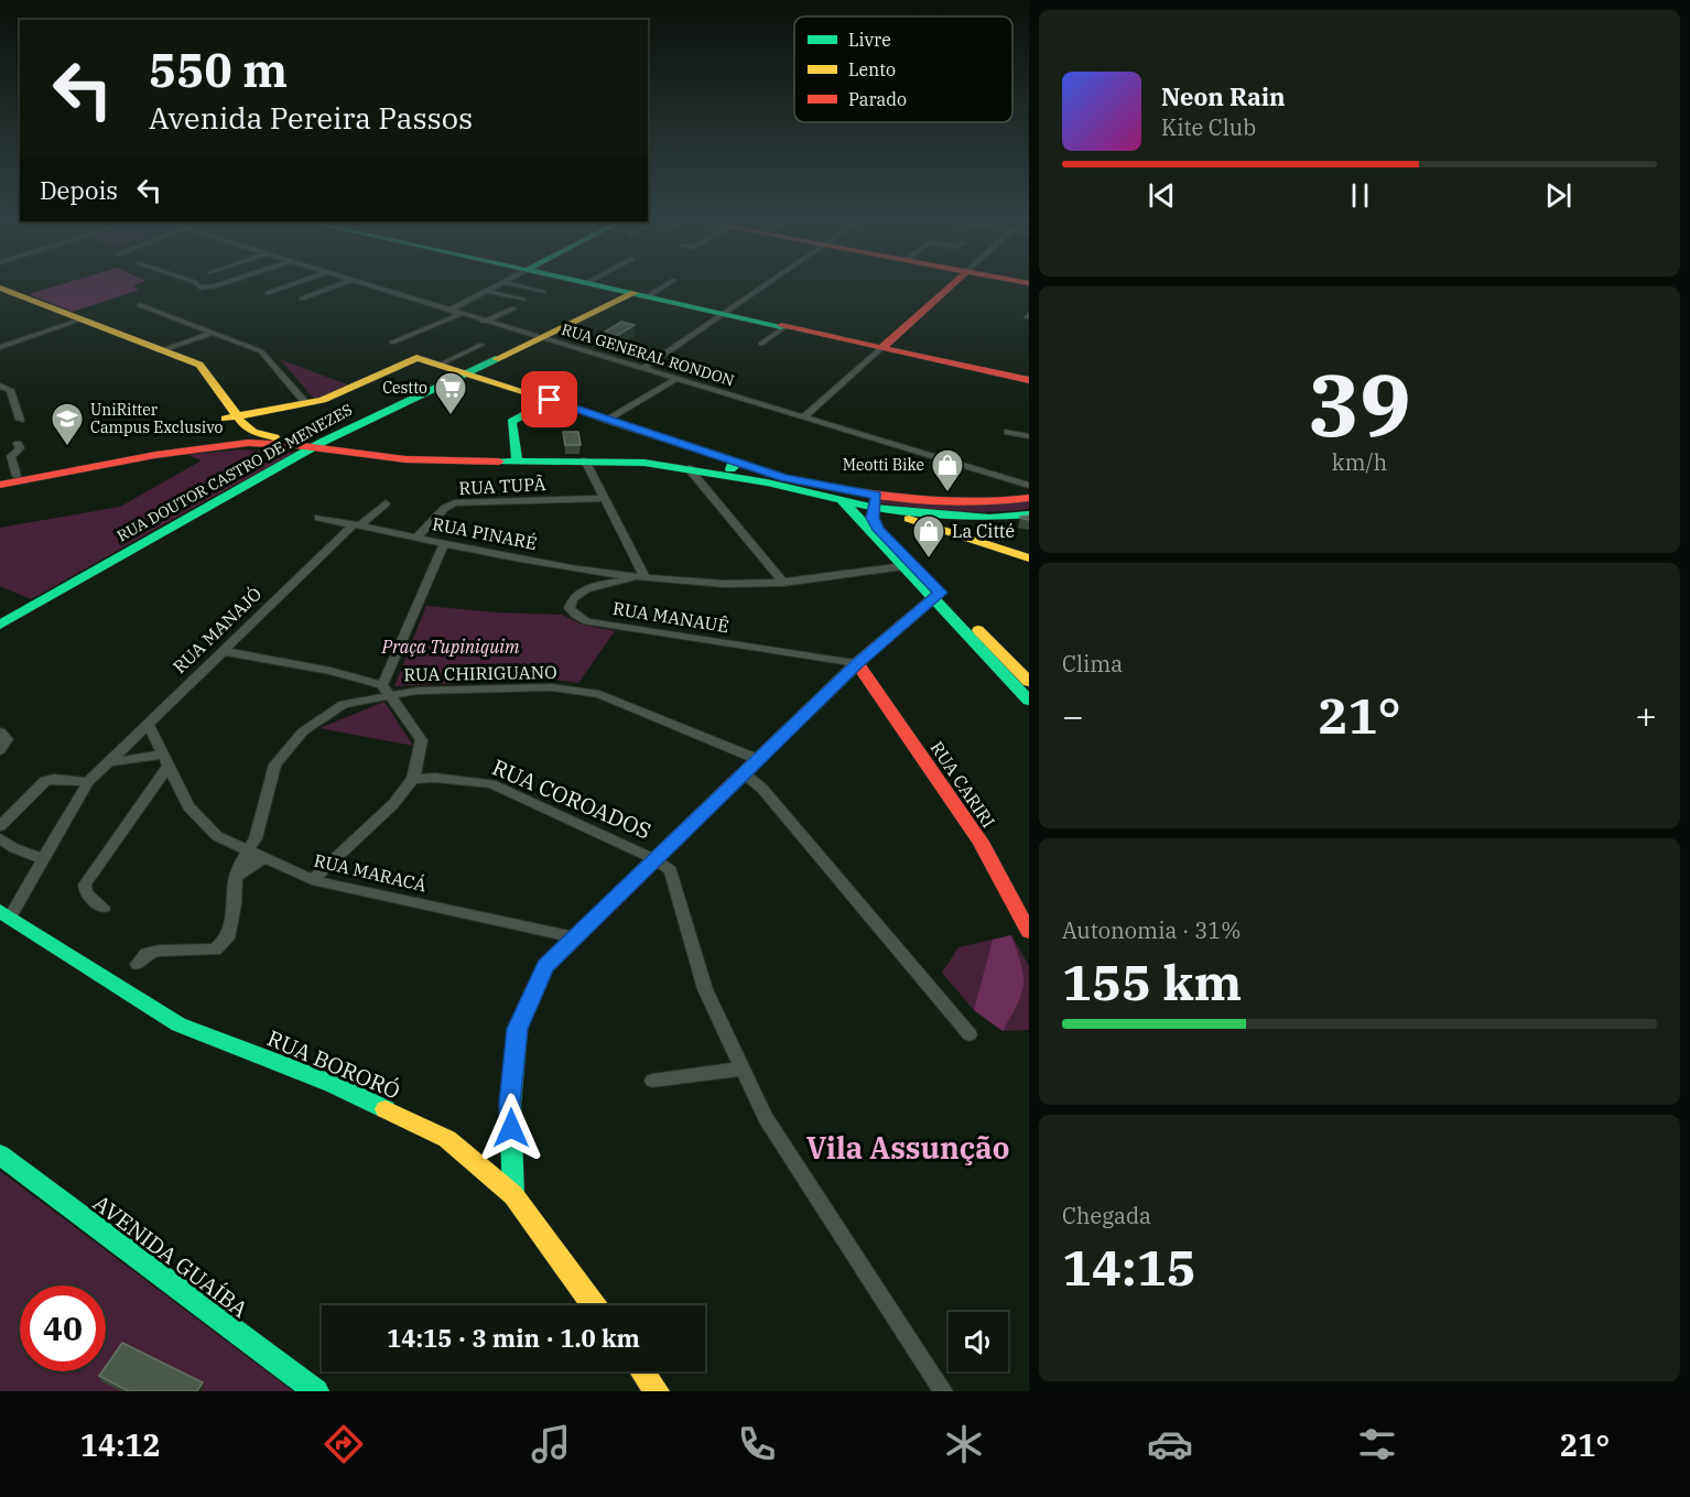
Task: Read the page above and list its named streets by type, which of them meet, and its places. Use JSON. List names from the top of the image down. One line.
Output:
{"streets":{"street":["RUA GENERAL RONDON","RUA DOUTOR CASTRO DE MENEZES","RUA TUPÃ","RUA PINARÉ","RUA MANAUÊ","RUA MANAJÓ","RUA CHIRIGUANO","RUA CARIRI","RUA COROADOS","RUA MARACÁ","RUA BORORÓ","AVENIDA GUAÍBA"]},"crossings":[["RUA GENERAL RONDON","RUA DOUTOR CASTRO DE MENEZES"],["RUA TUPÃ","RUA PINARÉ"],["RUA PINARÉ","RUA MANAUÊ"],["RUA PINARÉ","RUA MANAJÓ"],["RUA MANAUÊ","RUA CARIRI"],["RUA MANAJÓ","RUA MARACÁ"],["RUA MANAJÓ","RUA BORORÓ"]],"districts":["Vila Assunção"],"parks":["Praça Tupiniquim"],"places":{"supermarket":["Cestto"],"school or university":["UniRitter Campus Exclusivo"],"shop":["Meotti Bike","La Citté"]},"legend":["Livre","Lento","Parado"],"page":{"turn":["550 m","Avenida Pereira Passos"],"song":["Neon Rain","Kite Club"],"then":"Depois","tile":[["39","km/h"],"Clima",["Autonomia · 31%","155 km"],["Chegada","14:15"]],"heat":["−","21°","+"],"limit":"40","trip":"14:15 · 3 min · 1.0 km","tabs":["14:12","21°"]}}
